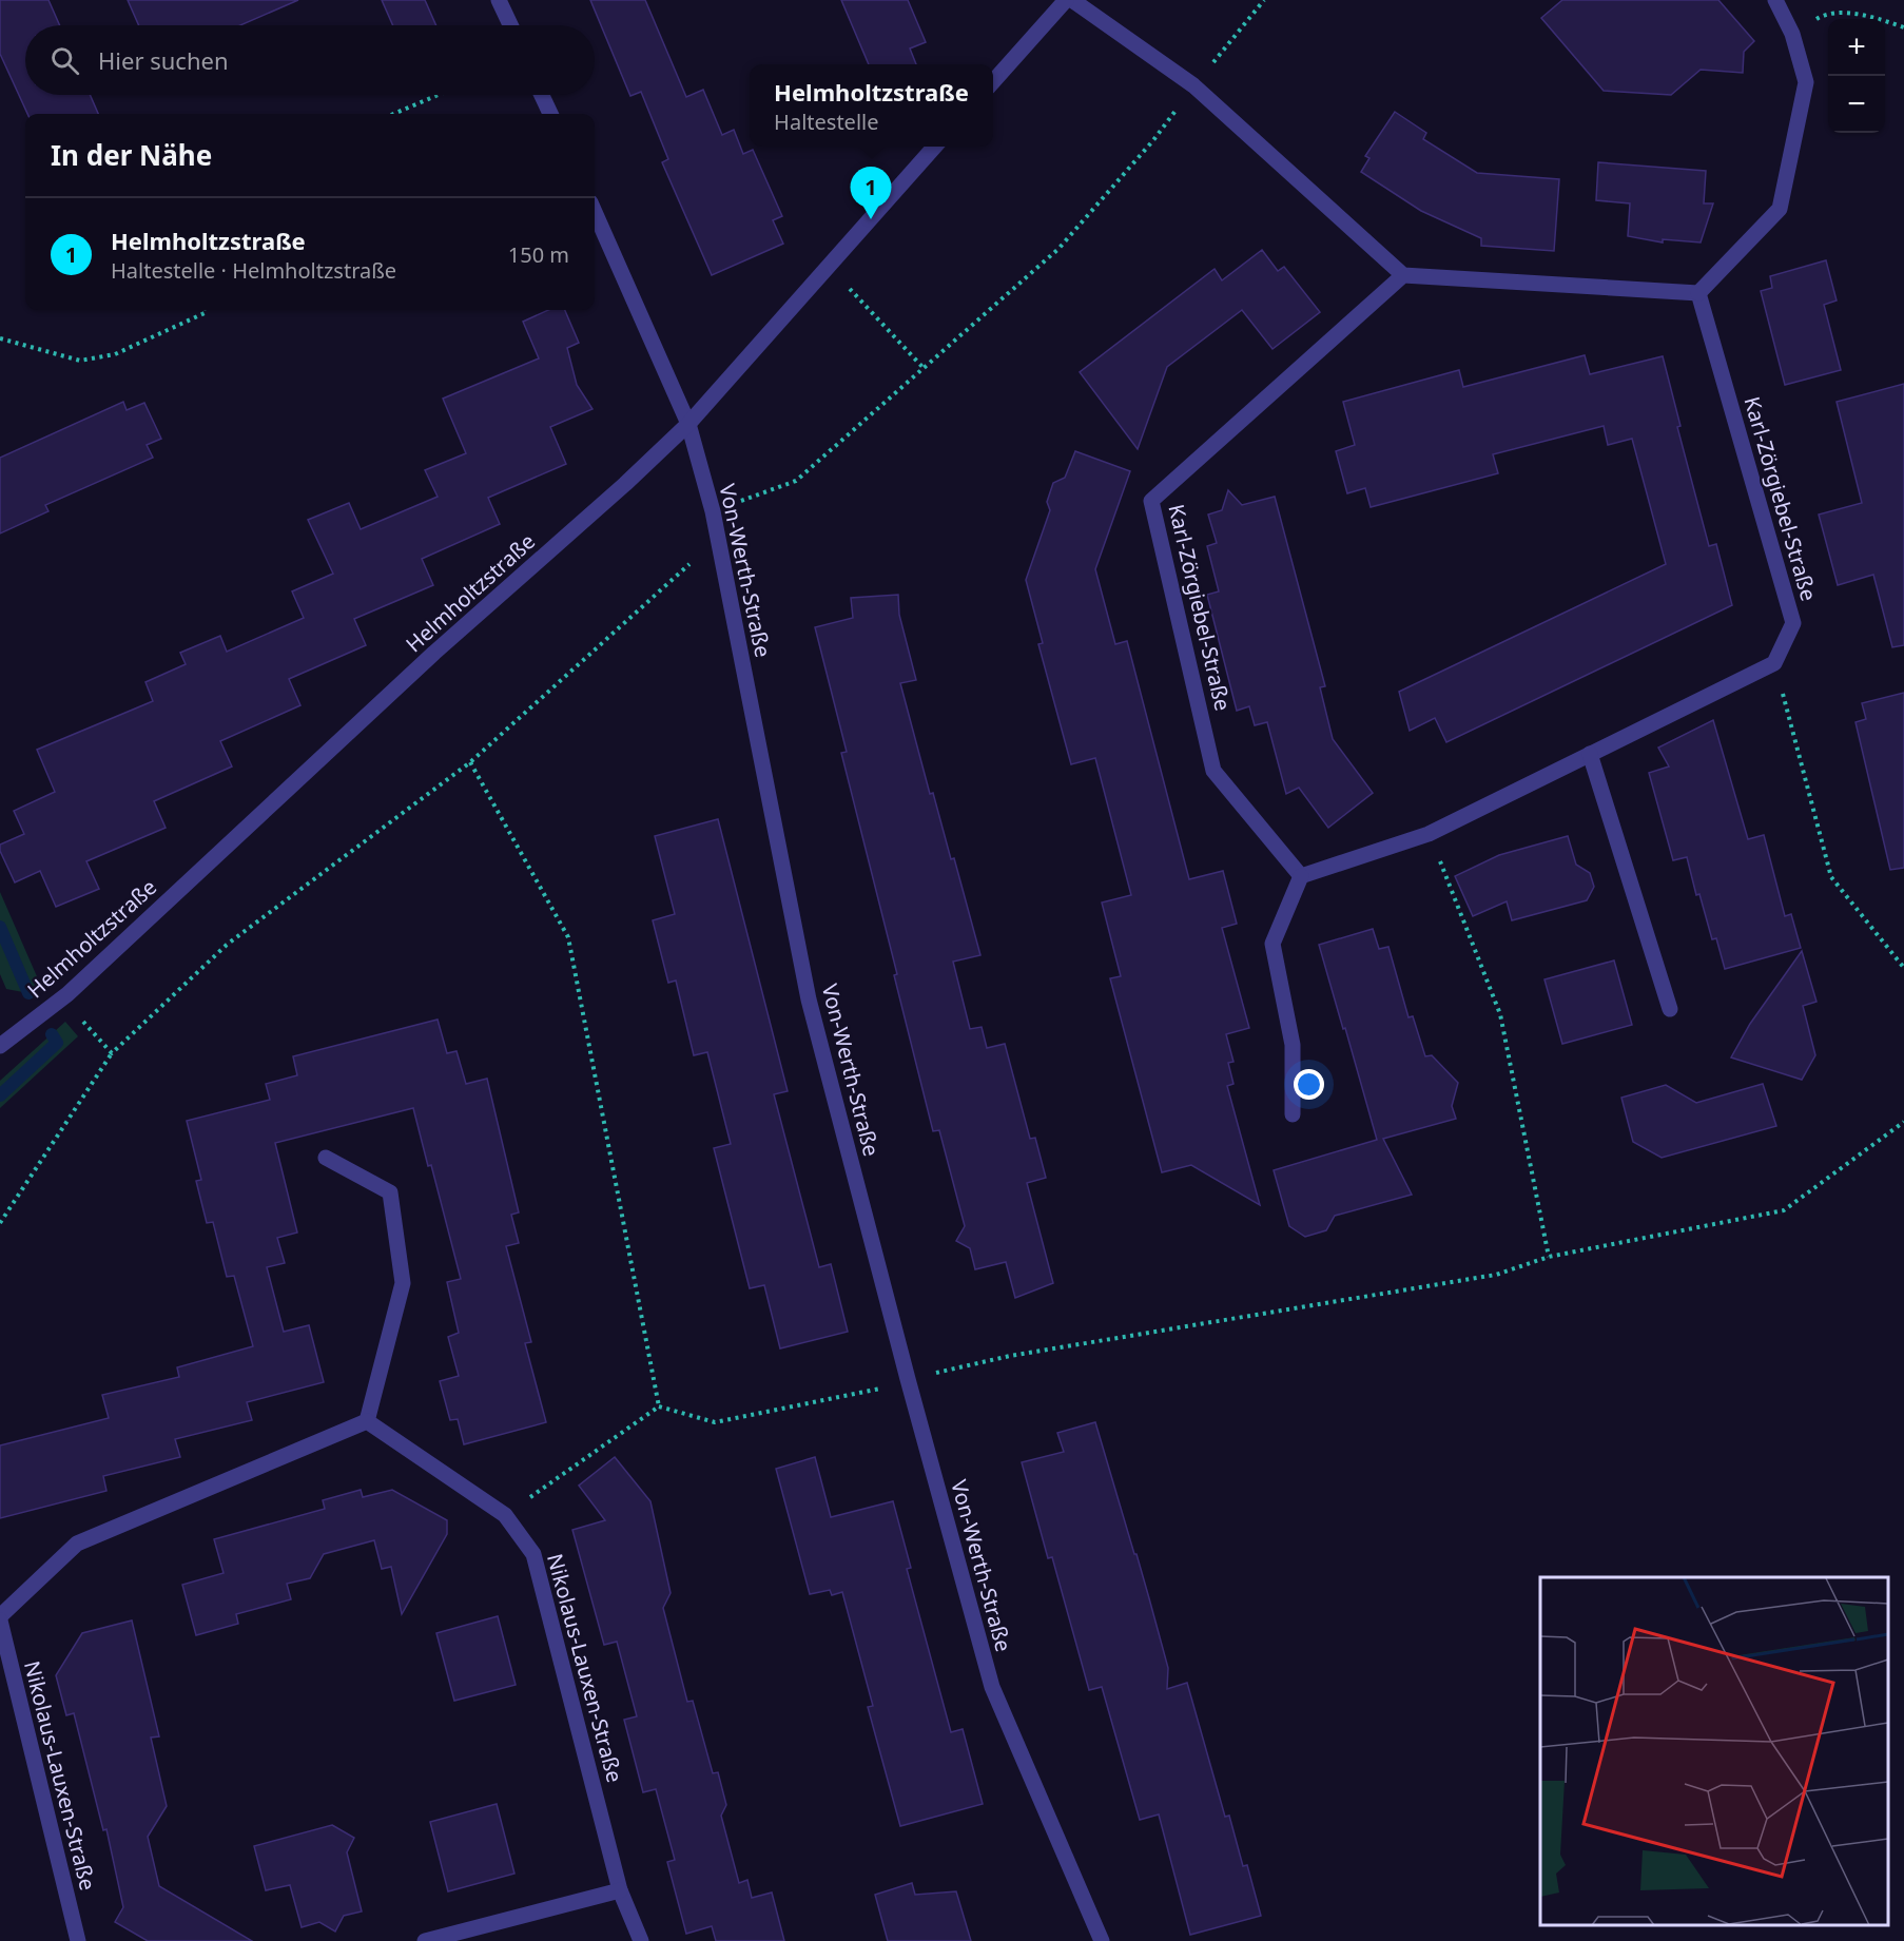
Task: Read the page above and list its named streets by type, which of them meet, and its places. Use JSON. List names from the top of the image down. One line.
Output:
{"streets":{"street":["Karl-Zörgiebel-Straße","Von-Werth-Straße","Helmholtzstraße","Nikolaus-Lauxen-Straße"]},"crossings":[["Von-Werth-Straße","Helmholtzstraße"]],"page":{"map_buttons":["+","−"],"search":"Hier suchen","popup":["Helmholtzstraße","Haltestelle"],"heading":"In der Nähe","pins":"1","list":[{"mark":"1","name":"Helmholtzstraße","note":"Haltestelle · Helmholtzstraße","value":"150 m"}]}}
